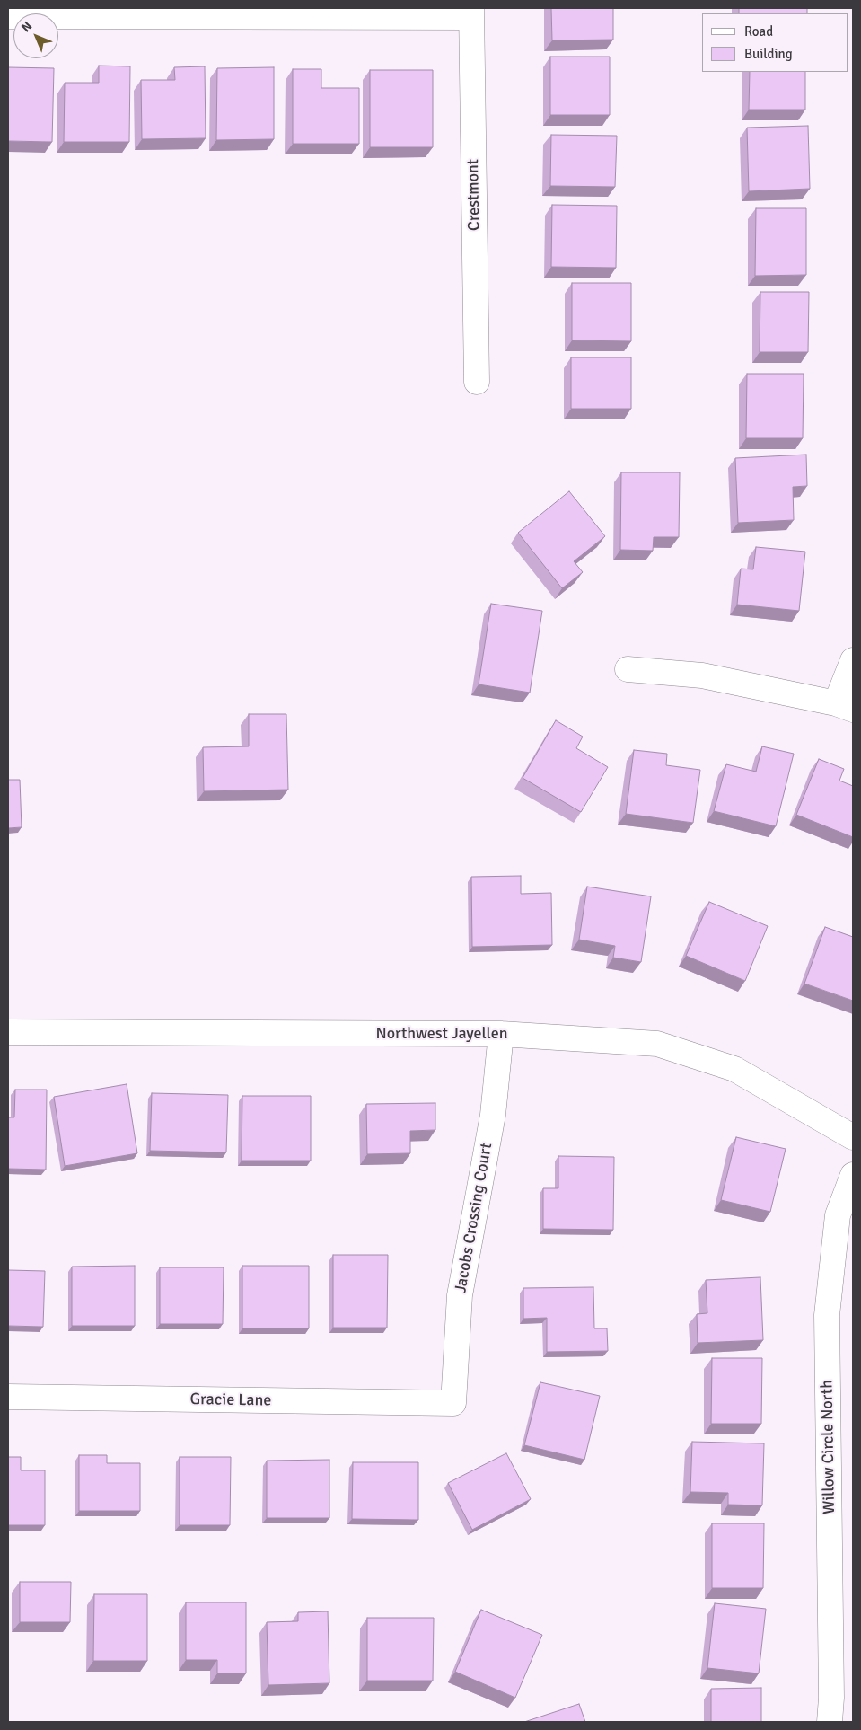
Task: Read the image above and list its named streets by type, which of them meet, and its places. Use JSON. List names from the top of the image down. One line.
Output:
{"streets":{"street":["Crestmont","Northwest Jayellen","Jacobs Crossing Court","Gracie Lane","Willow Circle North"]},"crossings":[["Northwest Jayellen","Jacobs Crossing Court"],["Jacobs Crossing Court","Gracie Lane"]],"legend":["Road","Building"],"north":"top left"}
